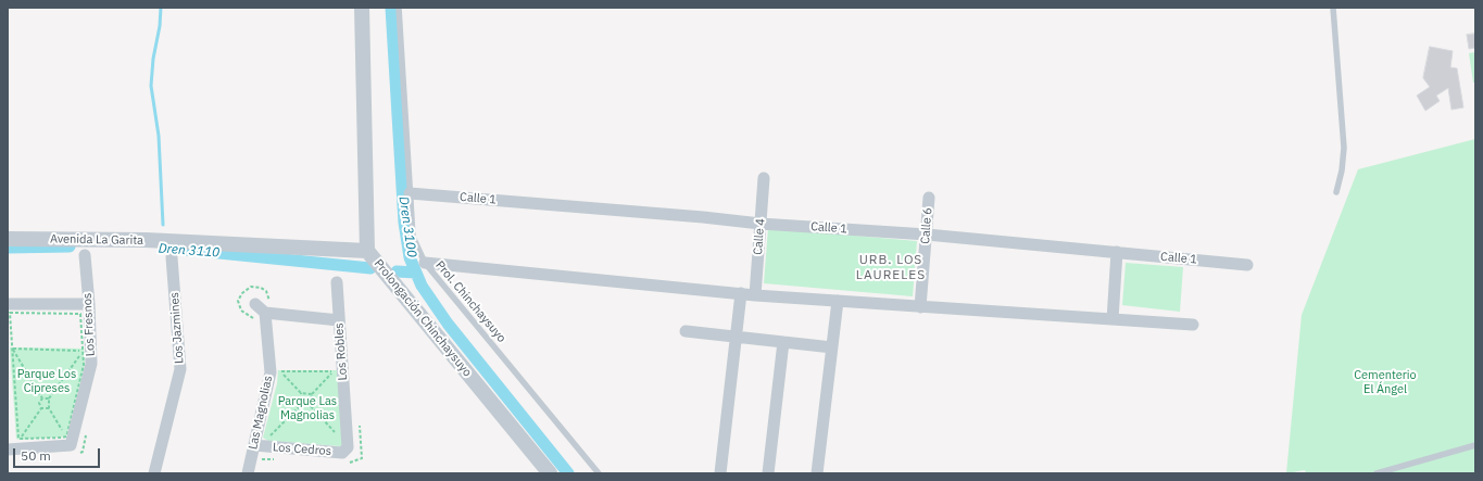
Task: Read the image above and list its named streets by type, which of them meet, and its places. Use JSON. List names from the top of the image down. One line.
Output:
{"streets":{"street":["Calle 1","Calle 6","Calle 4","Avenida La Garita","Prolongación Chinchaysuyo","Los Fresnos","Los Jazmines","Los Robles","Las Magnolias","Los Cedros"],"lane":["Prol. Chinchaysuyo"]},"crossings":[["Calle 1","Calle 6"],["Calle 1","Calle 4"],["Calle 1","Prol. Chinchaysuyo"],["Avenida La Garita","Prolongación Chinchaysuyo"],["Los Robles","Los Cedros"],["Las Magnolias","Los Cedros"]],"districts":["URB. LOS LAURELES"],"water":["Dren 3100","Dren 3110"],"parks":["Parque Los Cipreses","Cementerio El Ángel","Parque Las Magnolias"],"scale_bar":"50 m"}
